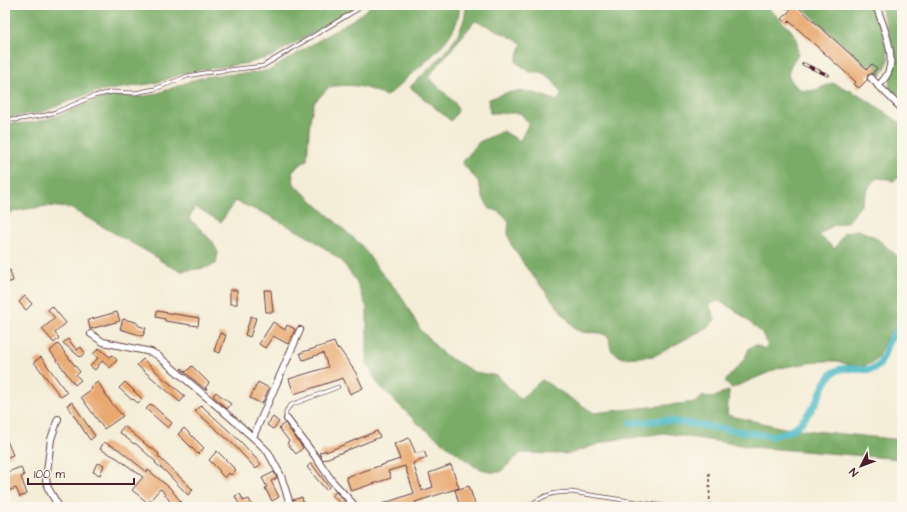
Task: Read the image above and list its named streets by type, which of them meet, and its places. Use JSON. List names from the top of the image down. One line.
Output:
{"scale_bar":"100 m","north":"bottom left"}
